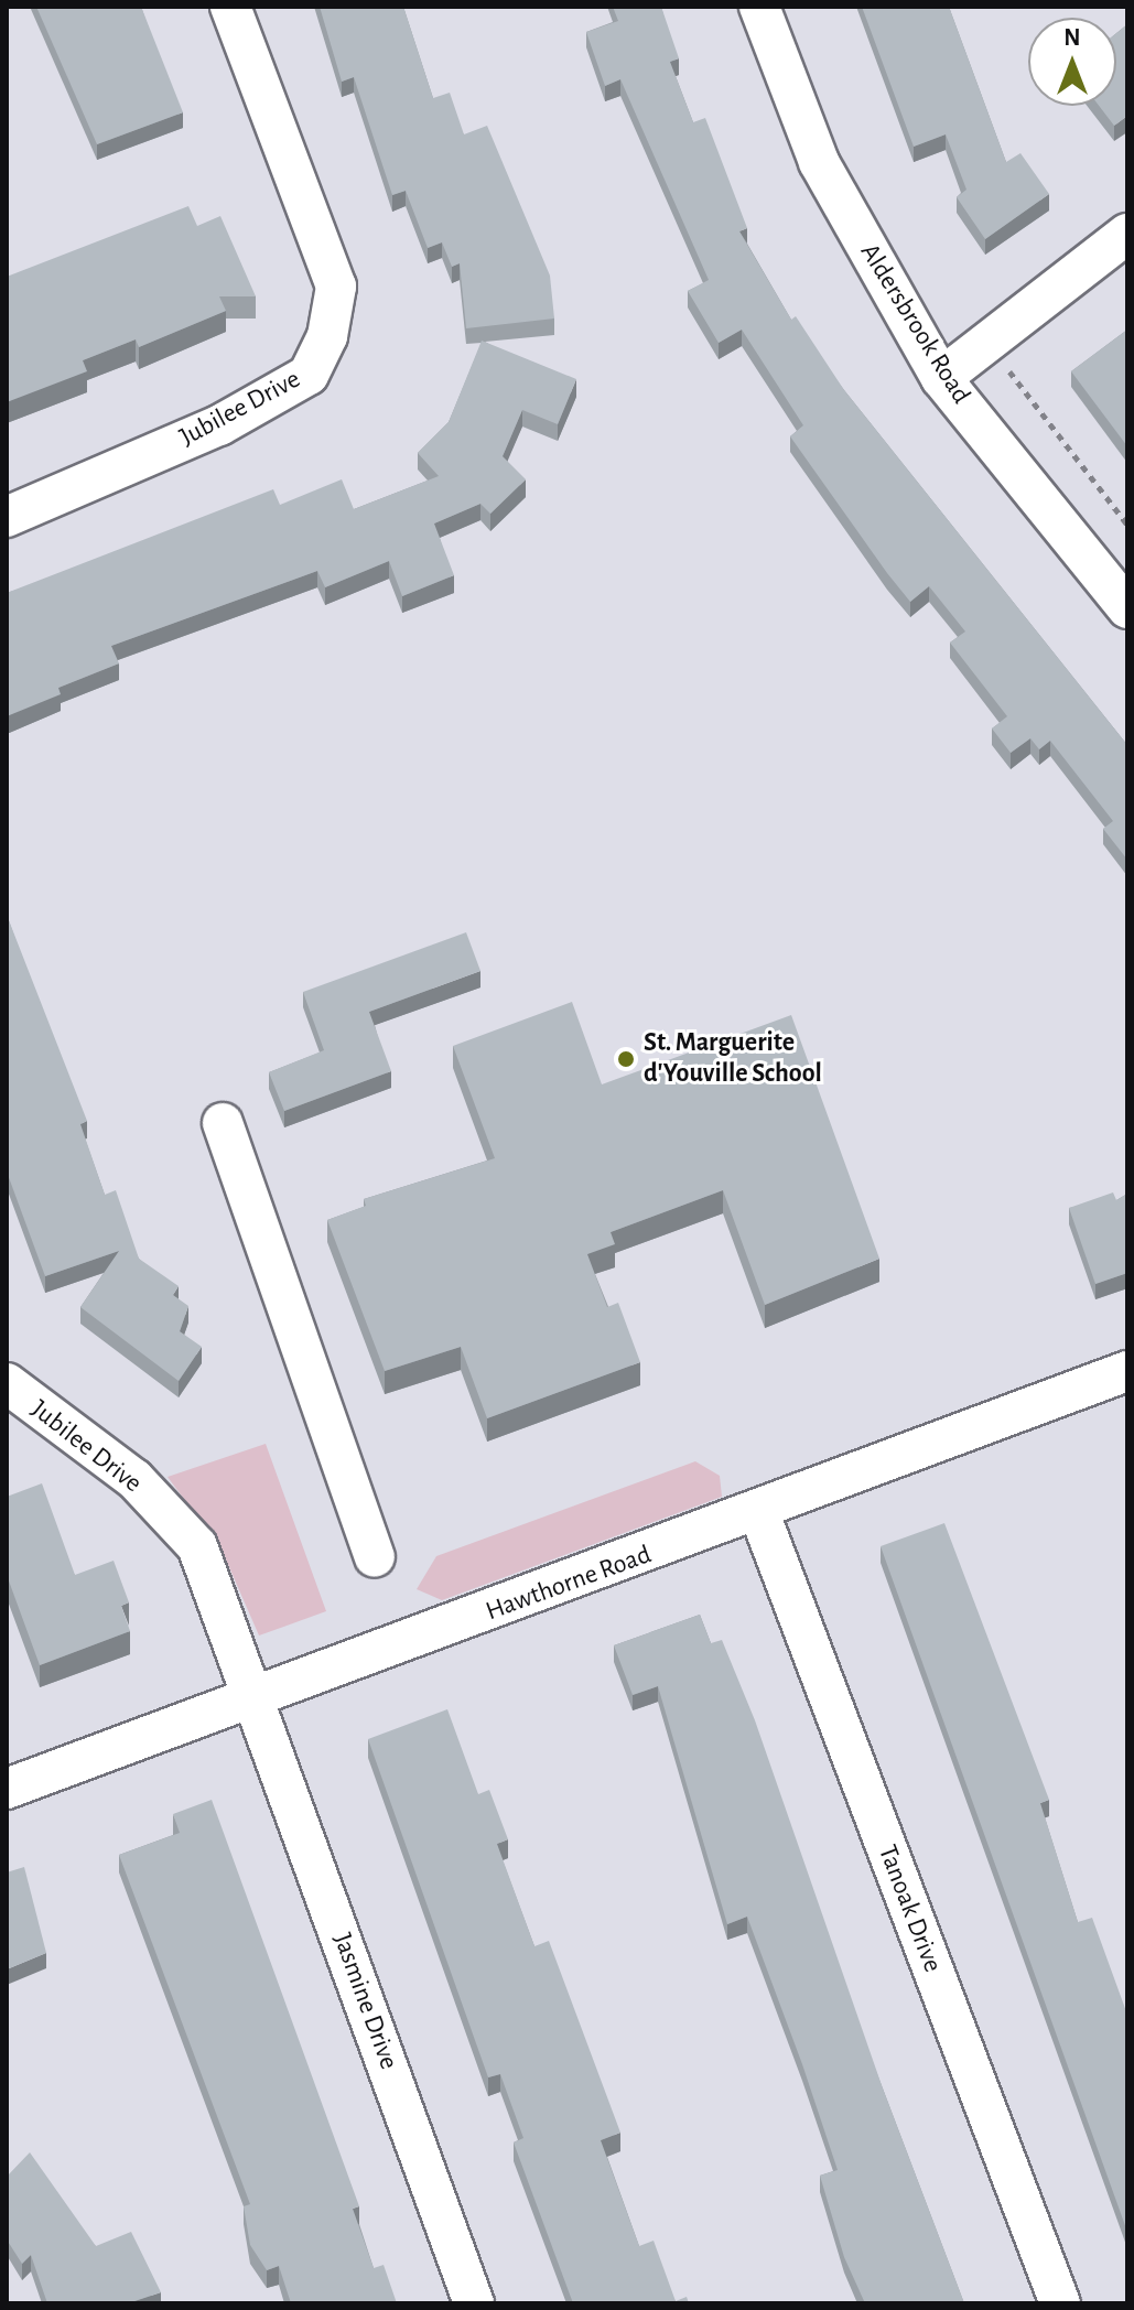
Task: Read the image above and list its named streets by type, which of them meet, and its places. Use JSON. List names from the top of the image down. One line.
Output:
{"streets":{"street":["Aldersbrook Road","Jubilee Drive","Hawthorne Road","Tanoak Drive","Jasmine Drive"]},"crossings":[["Jubilee Drive","Hawthorne Road"],["Jubilee Drive","Jasmine Drive"],["Hawthorne Road","Tanoak Drive"],["Hawthorne Road","Jasmine Drive"]],"places":["St. Marguerite d'Youville School"],"north":"top"}
